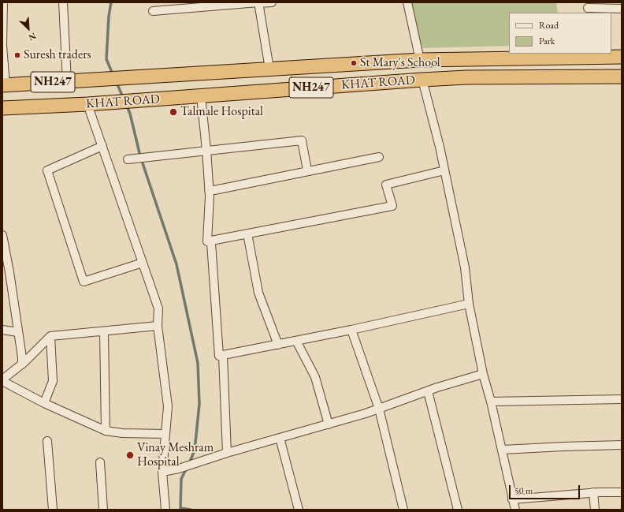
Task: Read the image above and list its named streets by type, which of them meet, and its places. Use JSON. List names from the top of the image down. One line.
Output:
{"streets":{"highway":["NH247","KHAT ROAD"]},"places":["Suresh traders","St Mary's School","Talmale Hospital","Vinay Meshram Hospital"],"legend":["Road","Park"],"scale_bar":"50 m","north":"bottom right"}
